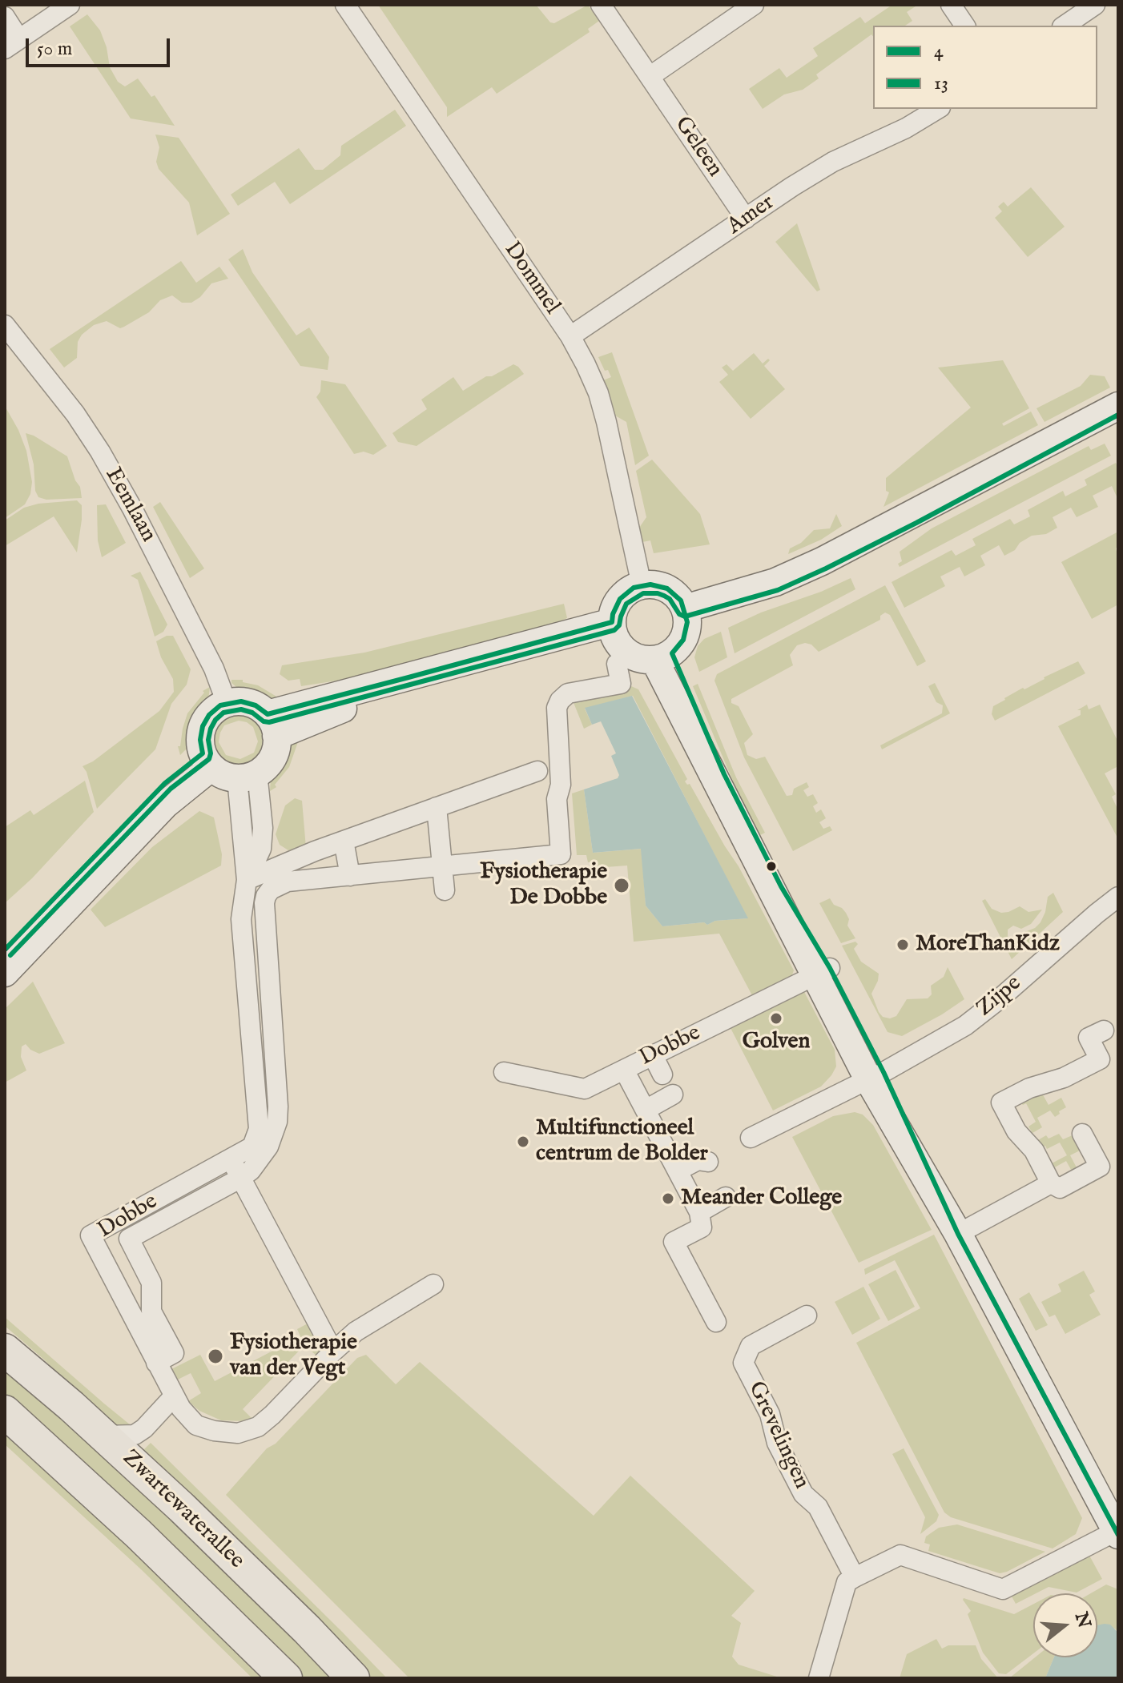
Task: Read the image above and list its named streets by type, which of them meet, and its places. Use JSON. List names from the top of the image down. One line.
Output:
{"streets":{"main road":["Zwartewaterallee"],"street":["Geleen","Amer","Dommel","Eemlaan","Zijpe","Dobbe","Grevelingen"]},"crossings":[["Geleen","Amer"],["Amer","Dommel"]],"places":["Fysiotherapie De Dobbe","MoreThanKidz","Golven","Multifunctioneel centrum de Bolder","Meander College","Fysiotherapie van der Vegt"],"lines":["transit line 13","transit line 4"],"legend":["4","13"],"scale_bar":"50 m","north":"right"}
